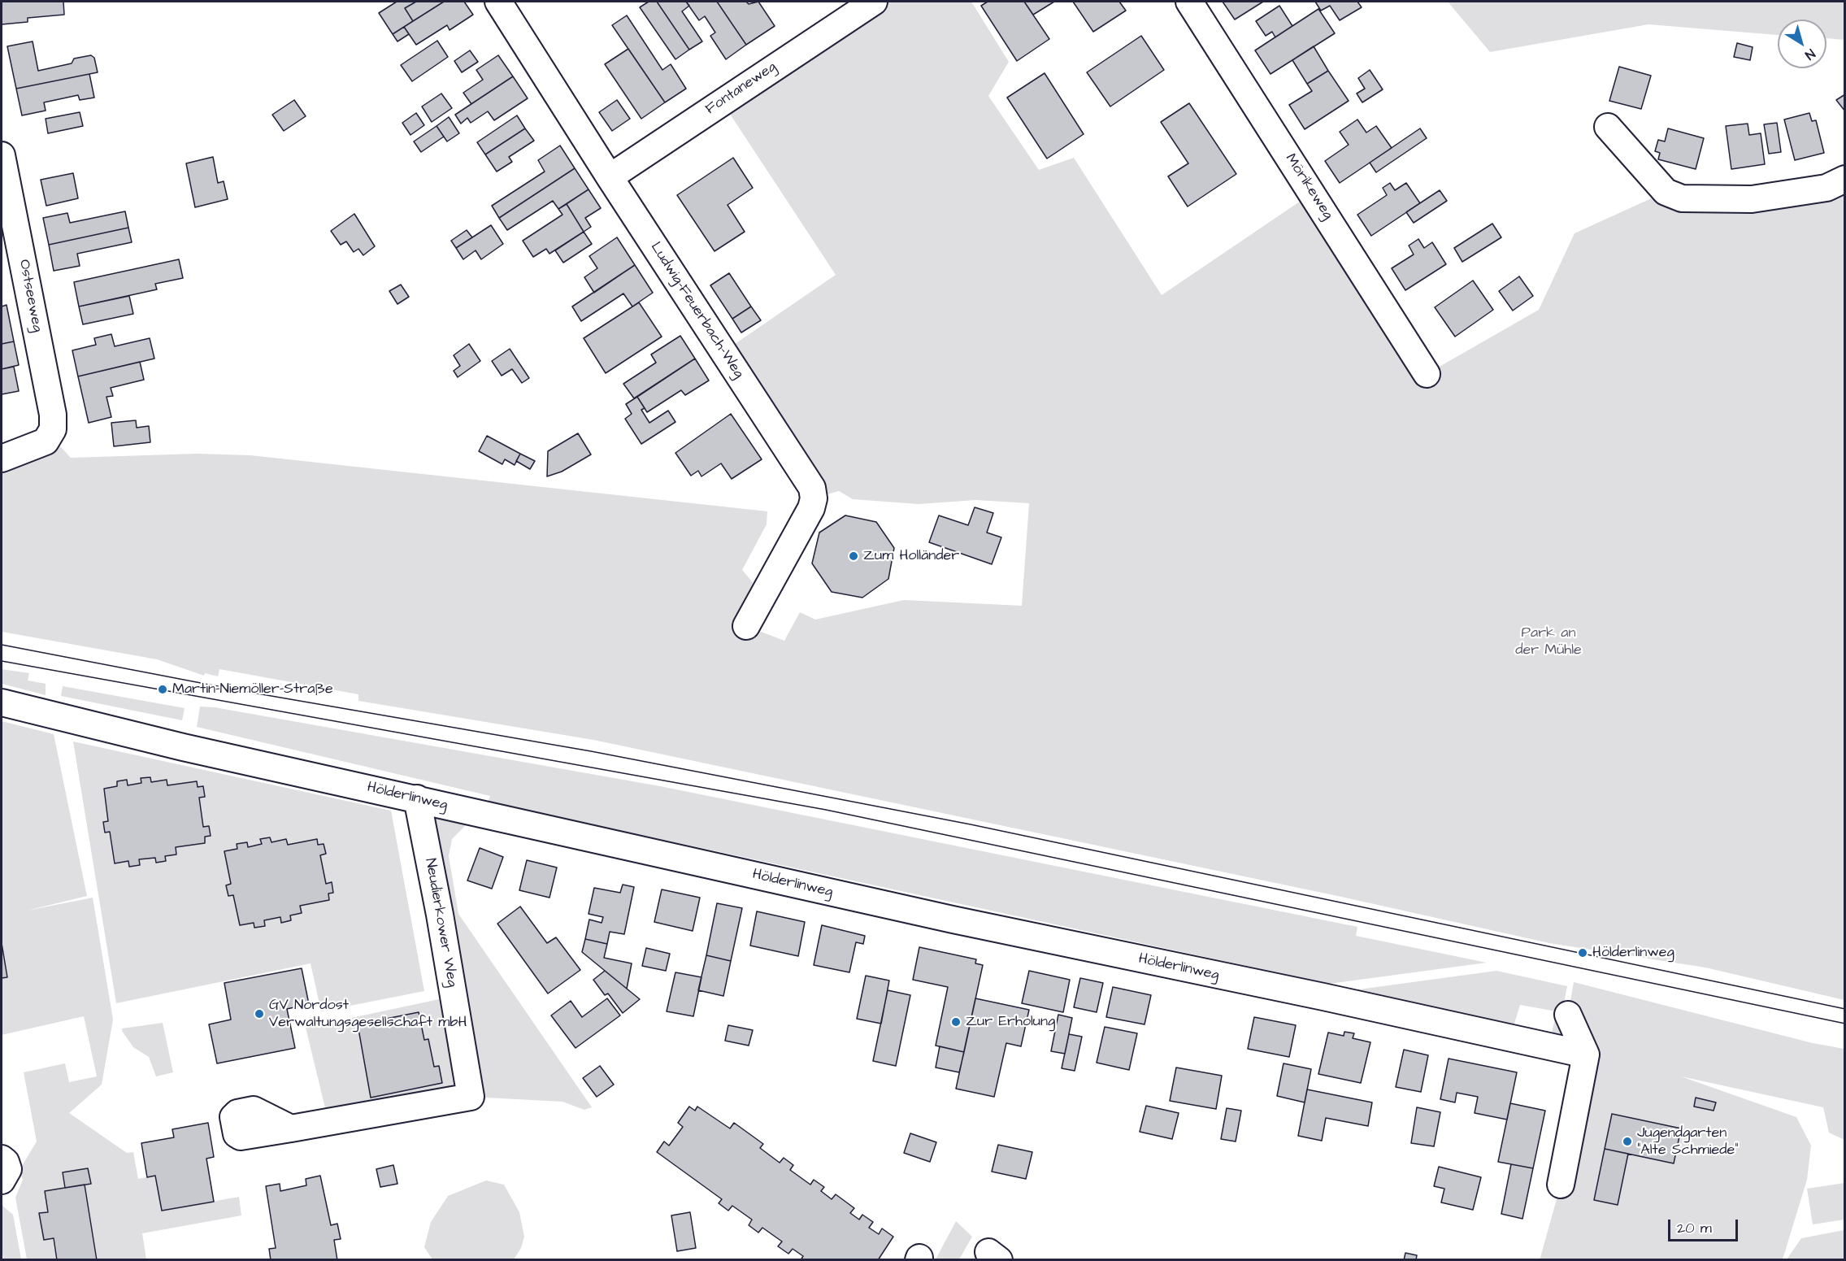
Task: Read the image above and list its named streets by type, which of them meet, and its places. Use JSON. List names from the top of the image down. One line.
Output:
{"streets":{"street":["Fontaneweg","Mörikeweg","Ostseeweg","Ludwig-Feuerbach-Weg","Hölderlinweg","Neudierkower Weg"]},"crossings":[["Fontaneweg","Ludwig-Feuerbach-Weg"],["Hölderlinweg","Neudierkower Weg"]],"parks":["Park an der Mühle"],"places":["Zum Holländer","Martin-Niemöller-Straße","Hölderlinweg","GV Nordost Verwaltungsgesellschaft mbH","Zur Erholung","Jugendgarten \"Alte Schmiede\""],"scale_bar":"20 m","north":"bottom right"}
